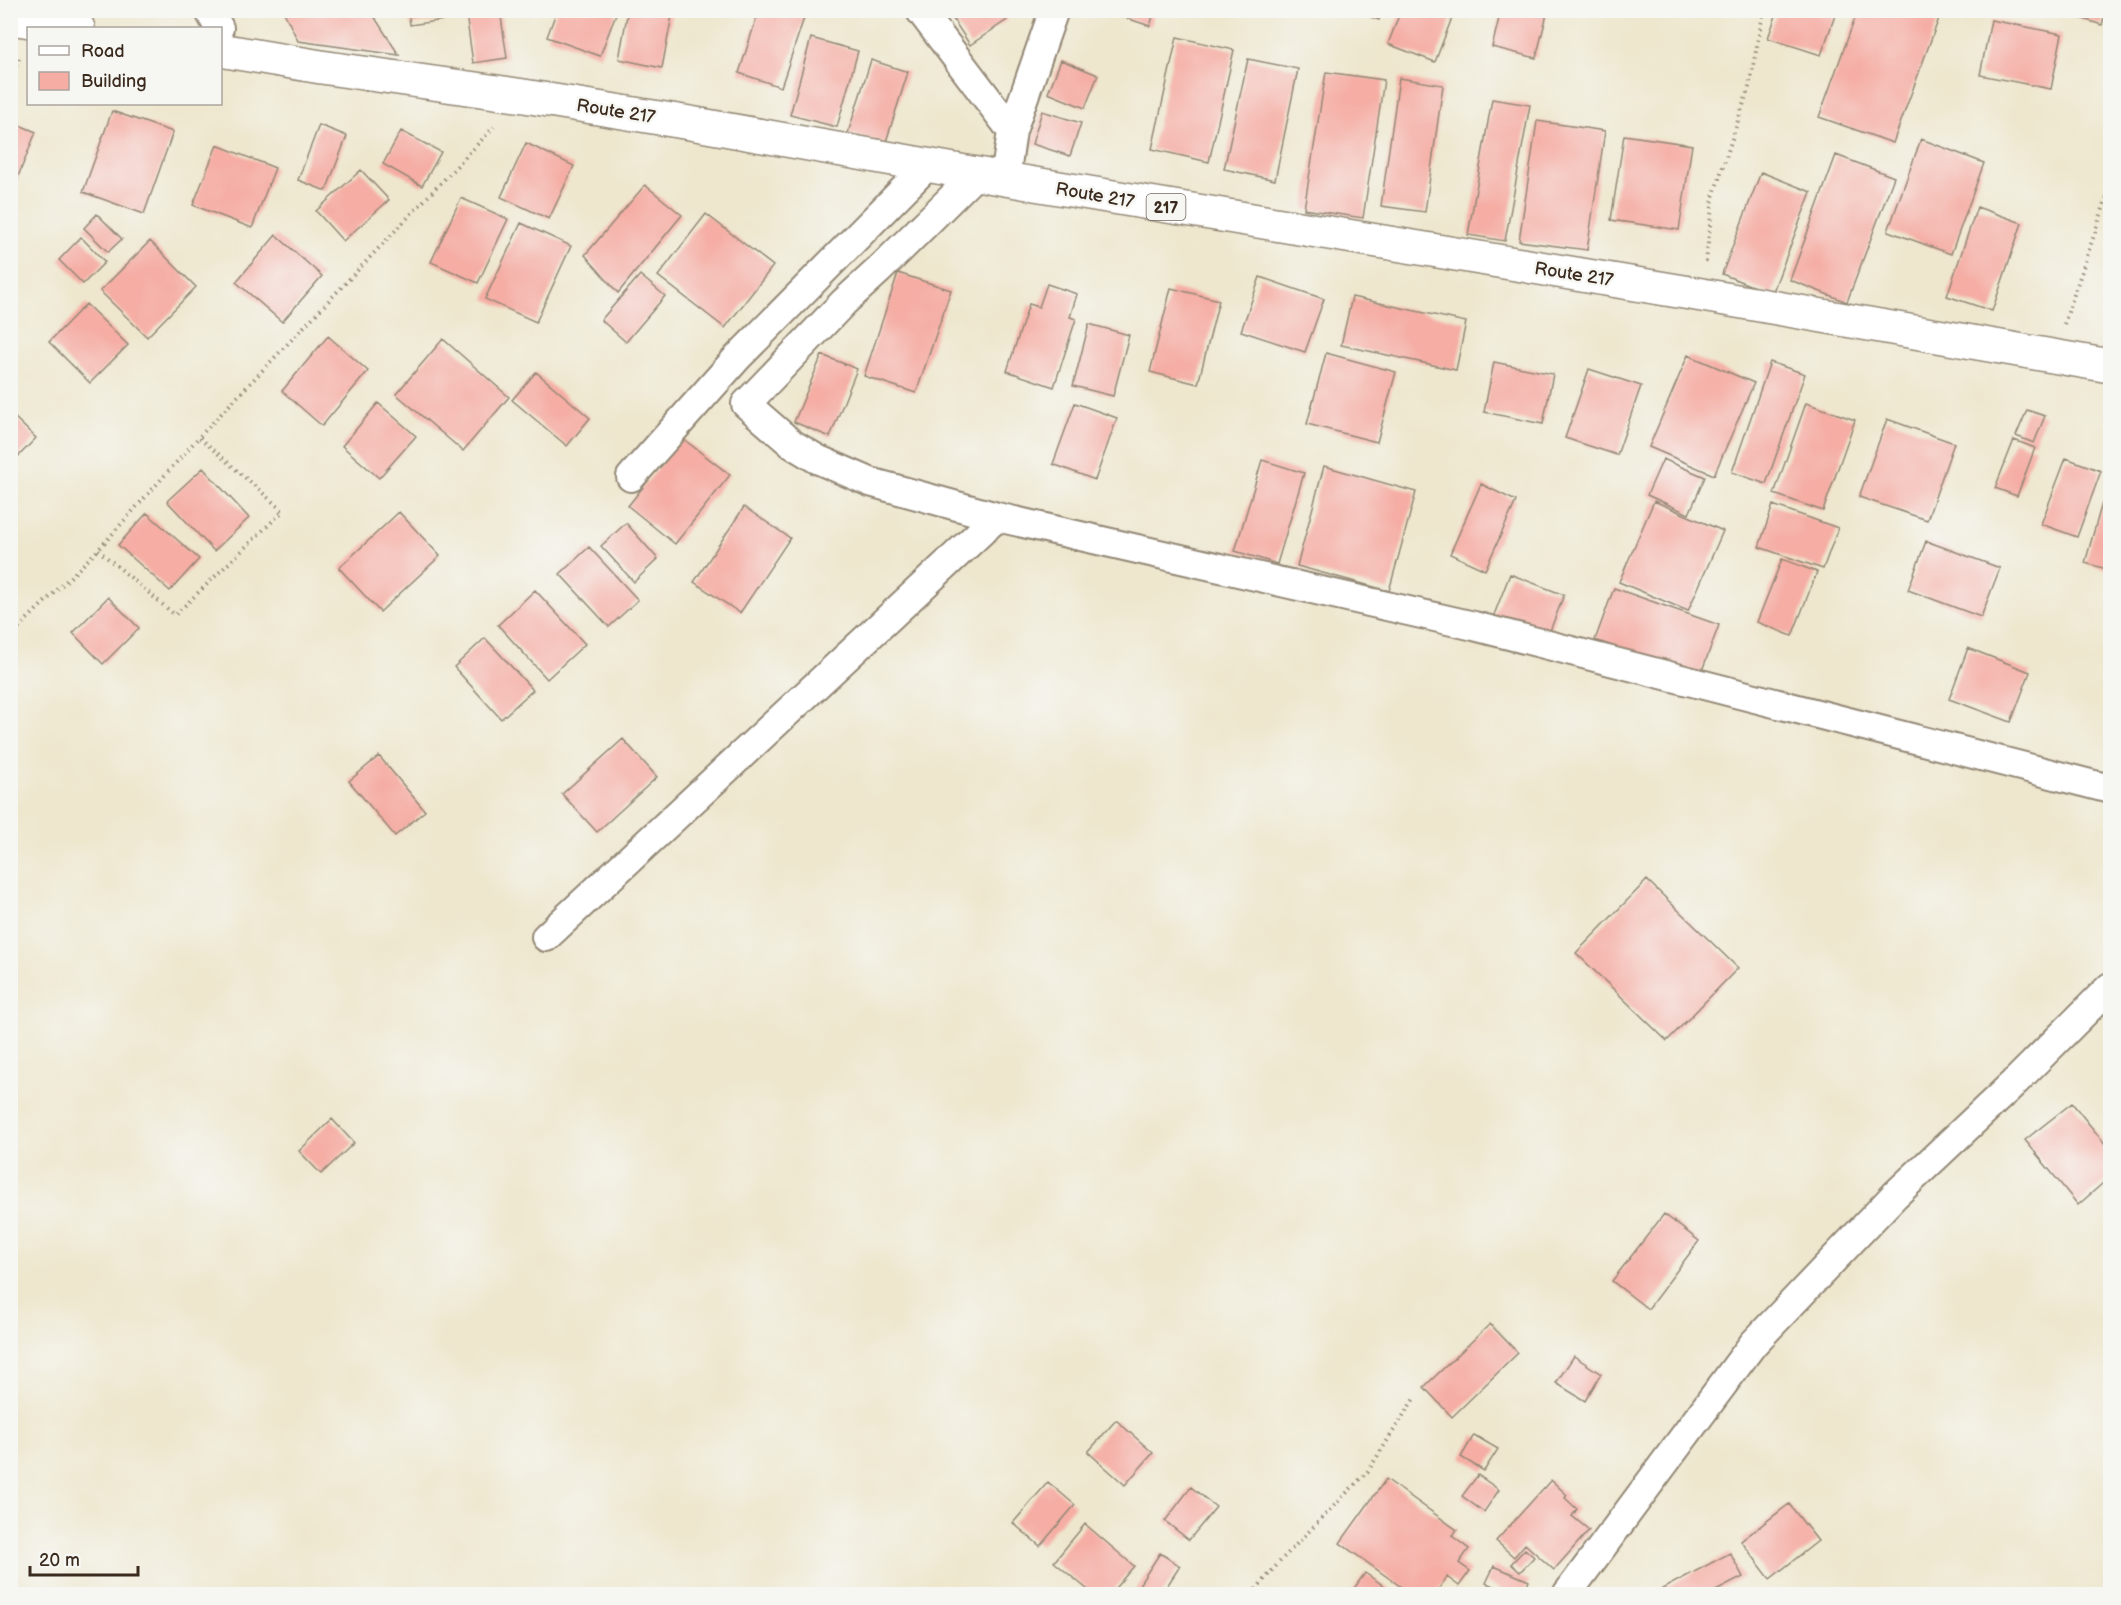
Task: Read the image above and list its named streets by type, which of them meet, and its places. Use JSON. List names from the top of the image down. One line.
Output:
{"streets":{"main road":["Route 217","217"]},"legend":["Road","Building"],"scale_bar":"20 m"}
